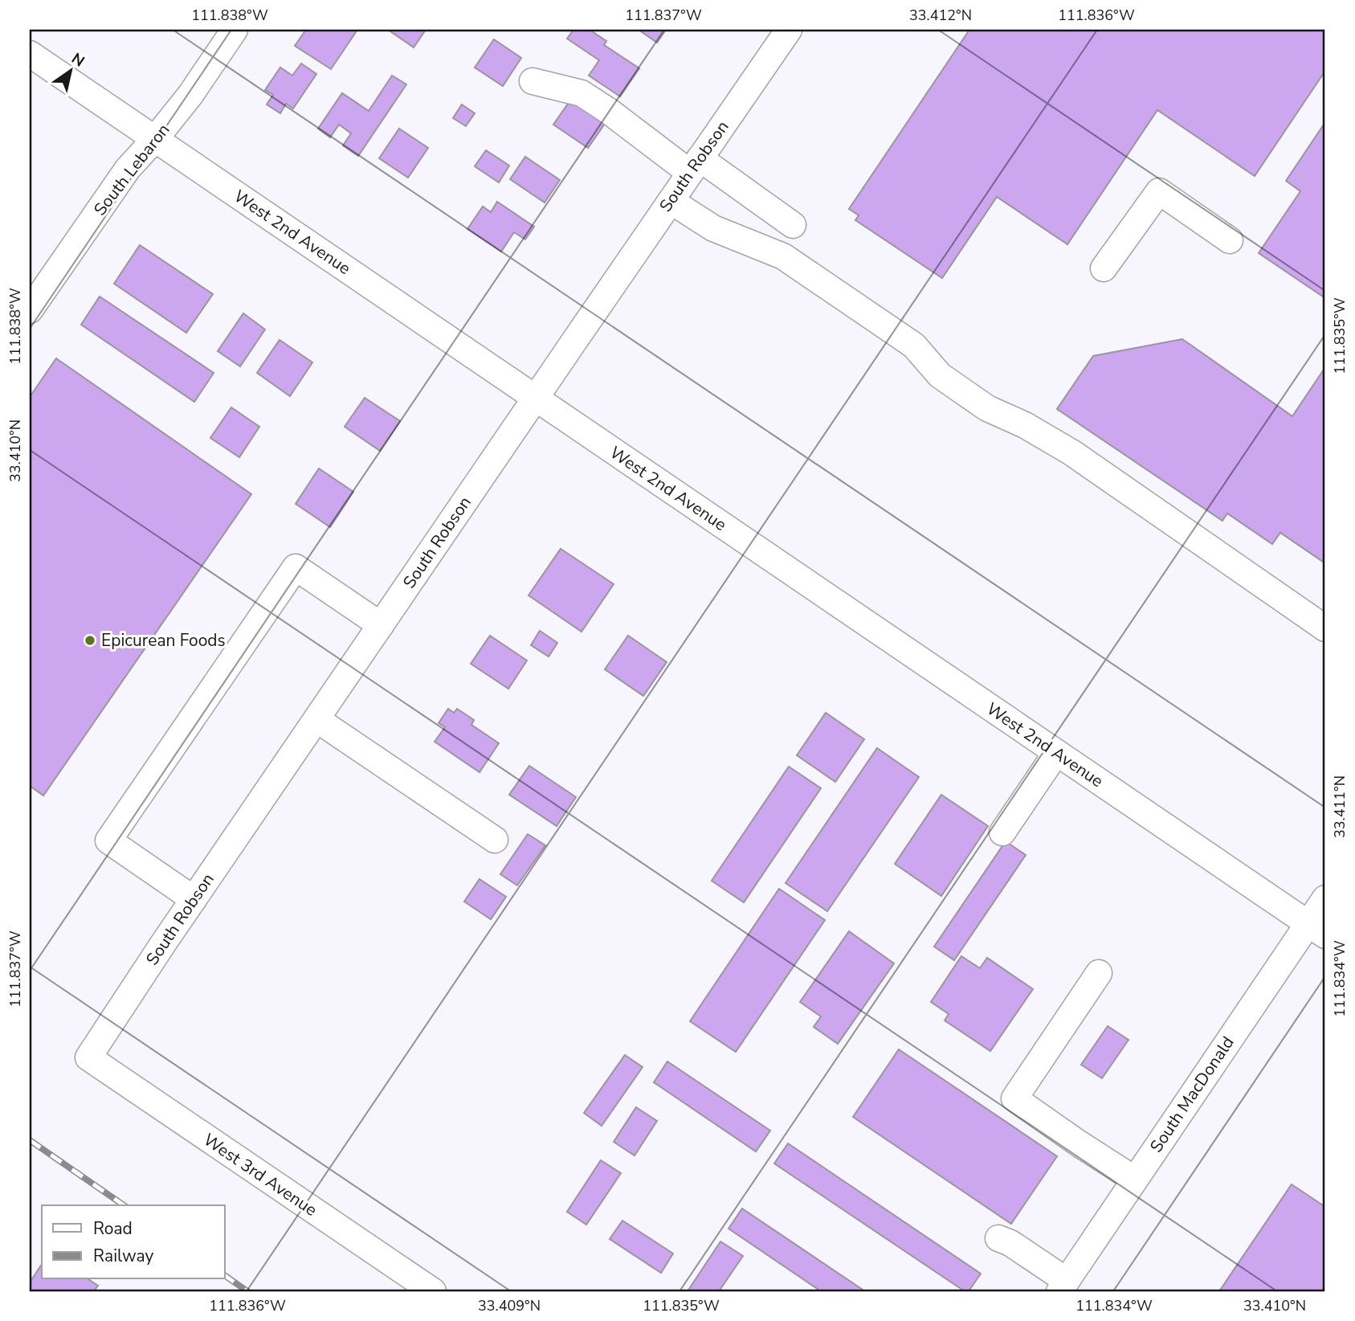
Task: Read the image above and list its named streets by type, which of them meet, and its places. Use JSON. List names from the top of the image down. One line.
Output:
{"streets":{"street":["South Robson","South Lebaron","West 2nd Avenue","South MacDonald","West 3rd Avenue"]},"crossings":[["South Robson","West 2nd Avenue"],["South Robson","West 3rd Avenue"],["South Lebaron","West 2nd Avenue"],["West 2nd Avenue","South MacDonald"]],"places":["Epicurean Foods"],"legend":["Road","Railway"],"north":"top right","coordinates":["111.838°W","111.837°W","33.412°N","111.836°W","111.835°W","33.410°N","33.411°N","111.834°W","33.409°N"]}
